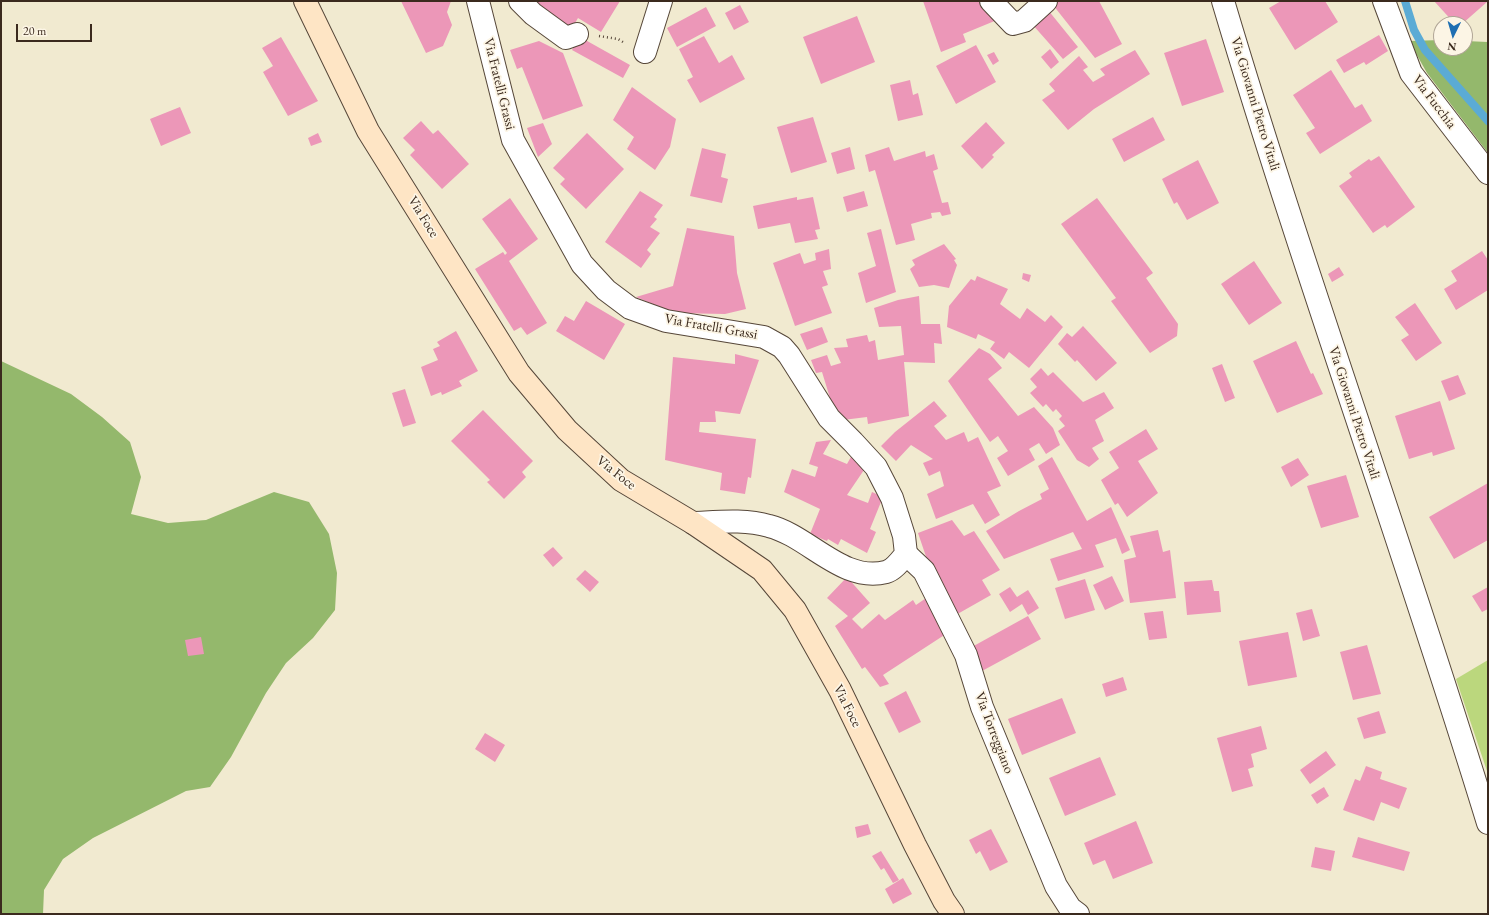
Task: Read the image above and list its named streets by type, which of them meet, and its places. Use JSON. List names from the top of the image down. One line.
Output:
{"streets":{"main road":["Via Foce"],"street":["Via Fratelli Grassi","Via Fucchia","Via Giovanni Pietro Vitali","Via Torreggiano"]},"crossings":[["Via Fratelli Grassi","Via Torreggiano"]],"scale_bar":"20 m","north":"bottom"}
